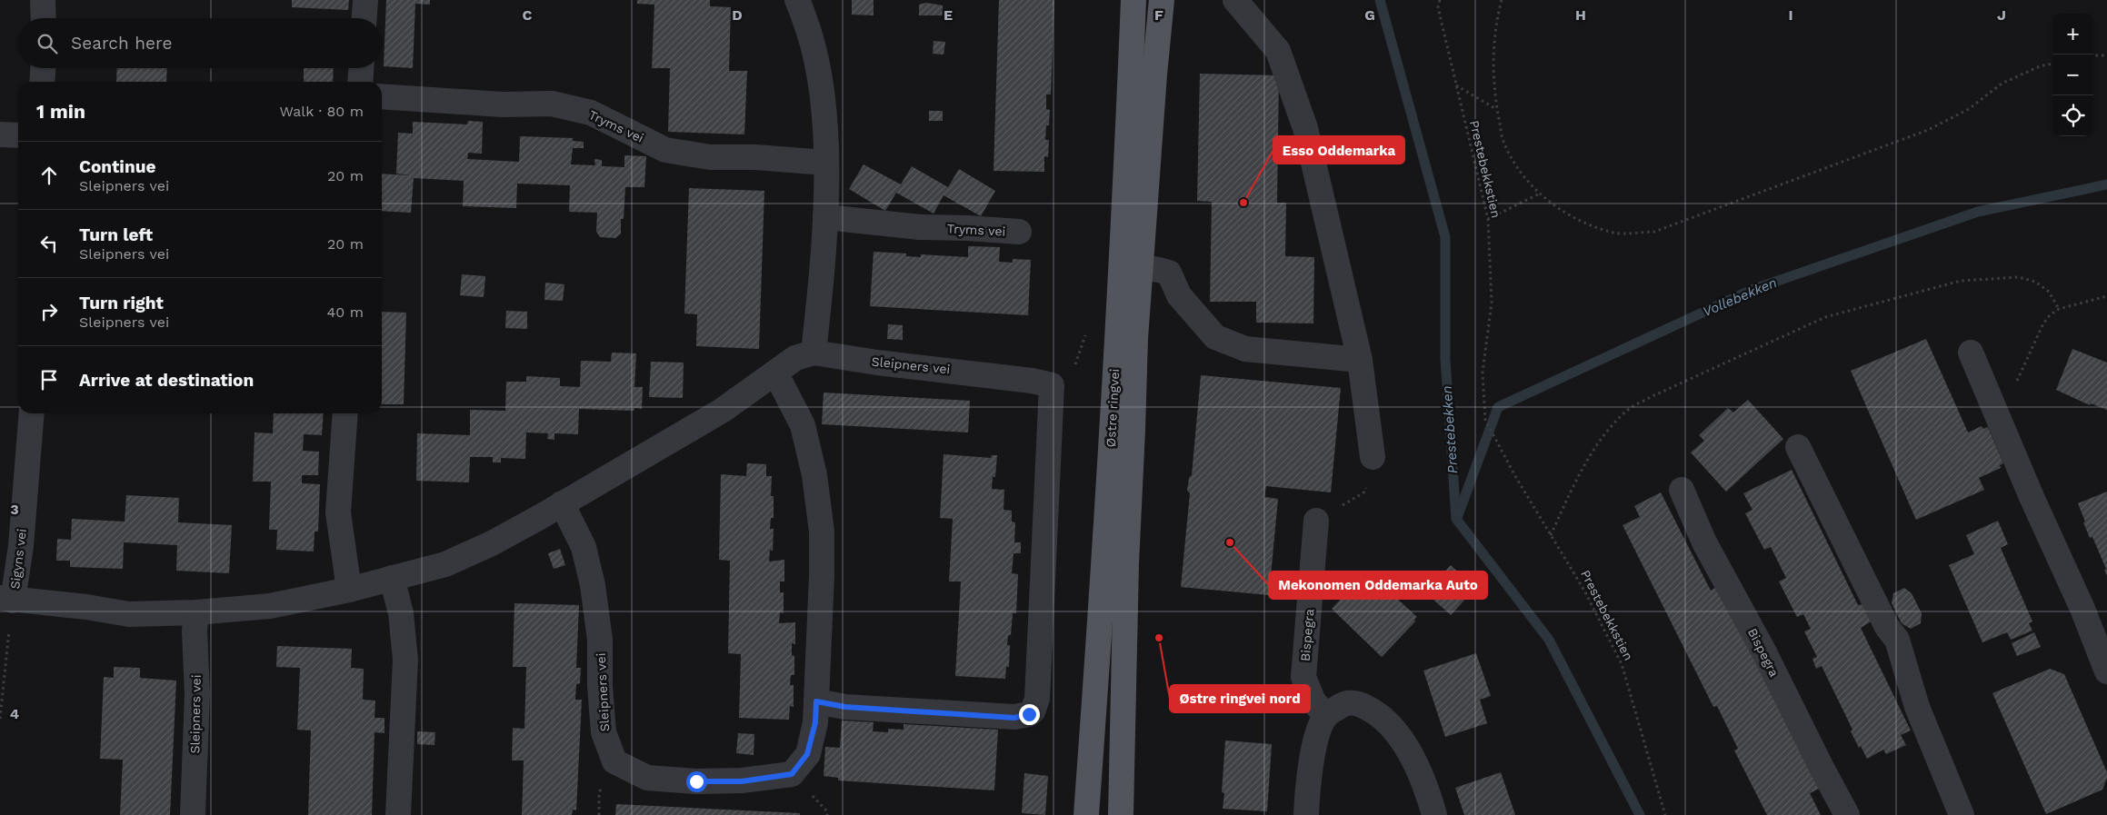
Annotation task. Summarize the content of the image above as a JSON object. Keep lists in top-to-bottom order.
{
  "streets": {
    "main road": ["Østre ringvei"],
    "street": [
      "Tryms vei",
      "Sleipners vei",
      "Sigyns vei",
      "Bispegra"
    ],
    "path": ["Prestebekkstien"]
  },
  "water": ["Vollebekken", "Prestebekken"],
  "places": ["Esso Oddemarka", "Mekonomen Oddemarka Auto", "Østre ringvei nord"],
  "page": {
    "map_buttons": ["+", "−"],
    "search": "Search here",
    "heading": ["1 min", "Walk · 80 m"],
    "list": [
      ["Continue", "Sleipners vei", "20 m"],
      ["Turn left", "Sleipners vei", "20 m"],
      ["Turn right", "Sleipners vei", "40 m"],
      "Arrive at destination"
    ]
  },
  "grid": {
    "columns": [
      "C",
      "D",
      "E",
      "F",
      "G",
      "H",
      "I",
      "J"
    ],
    "rows": ["3", "4"]
  }
}
